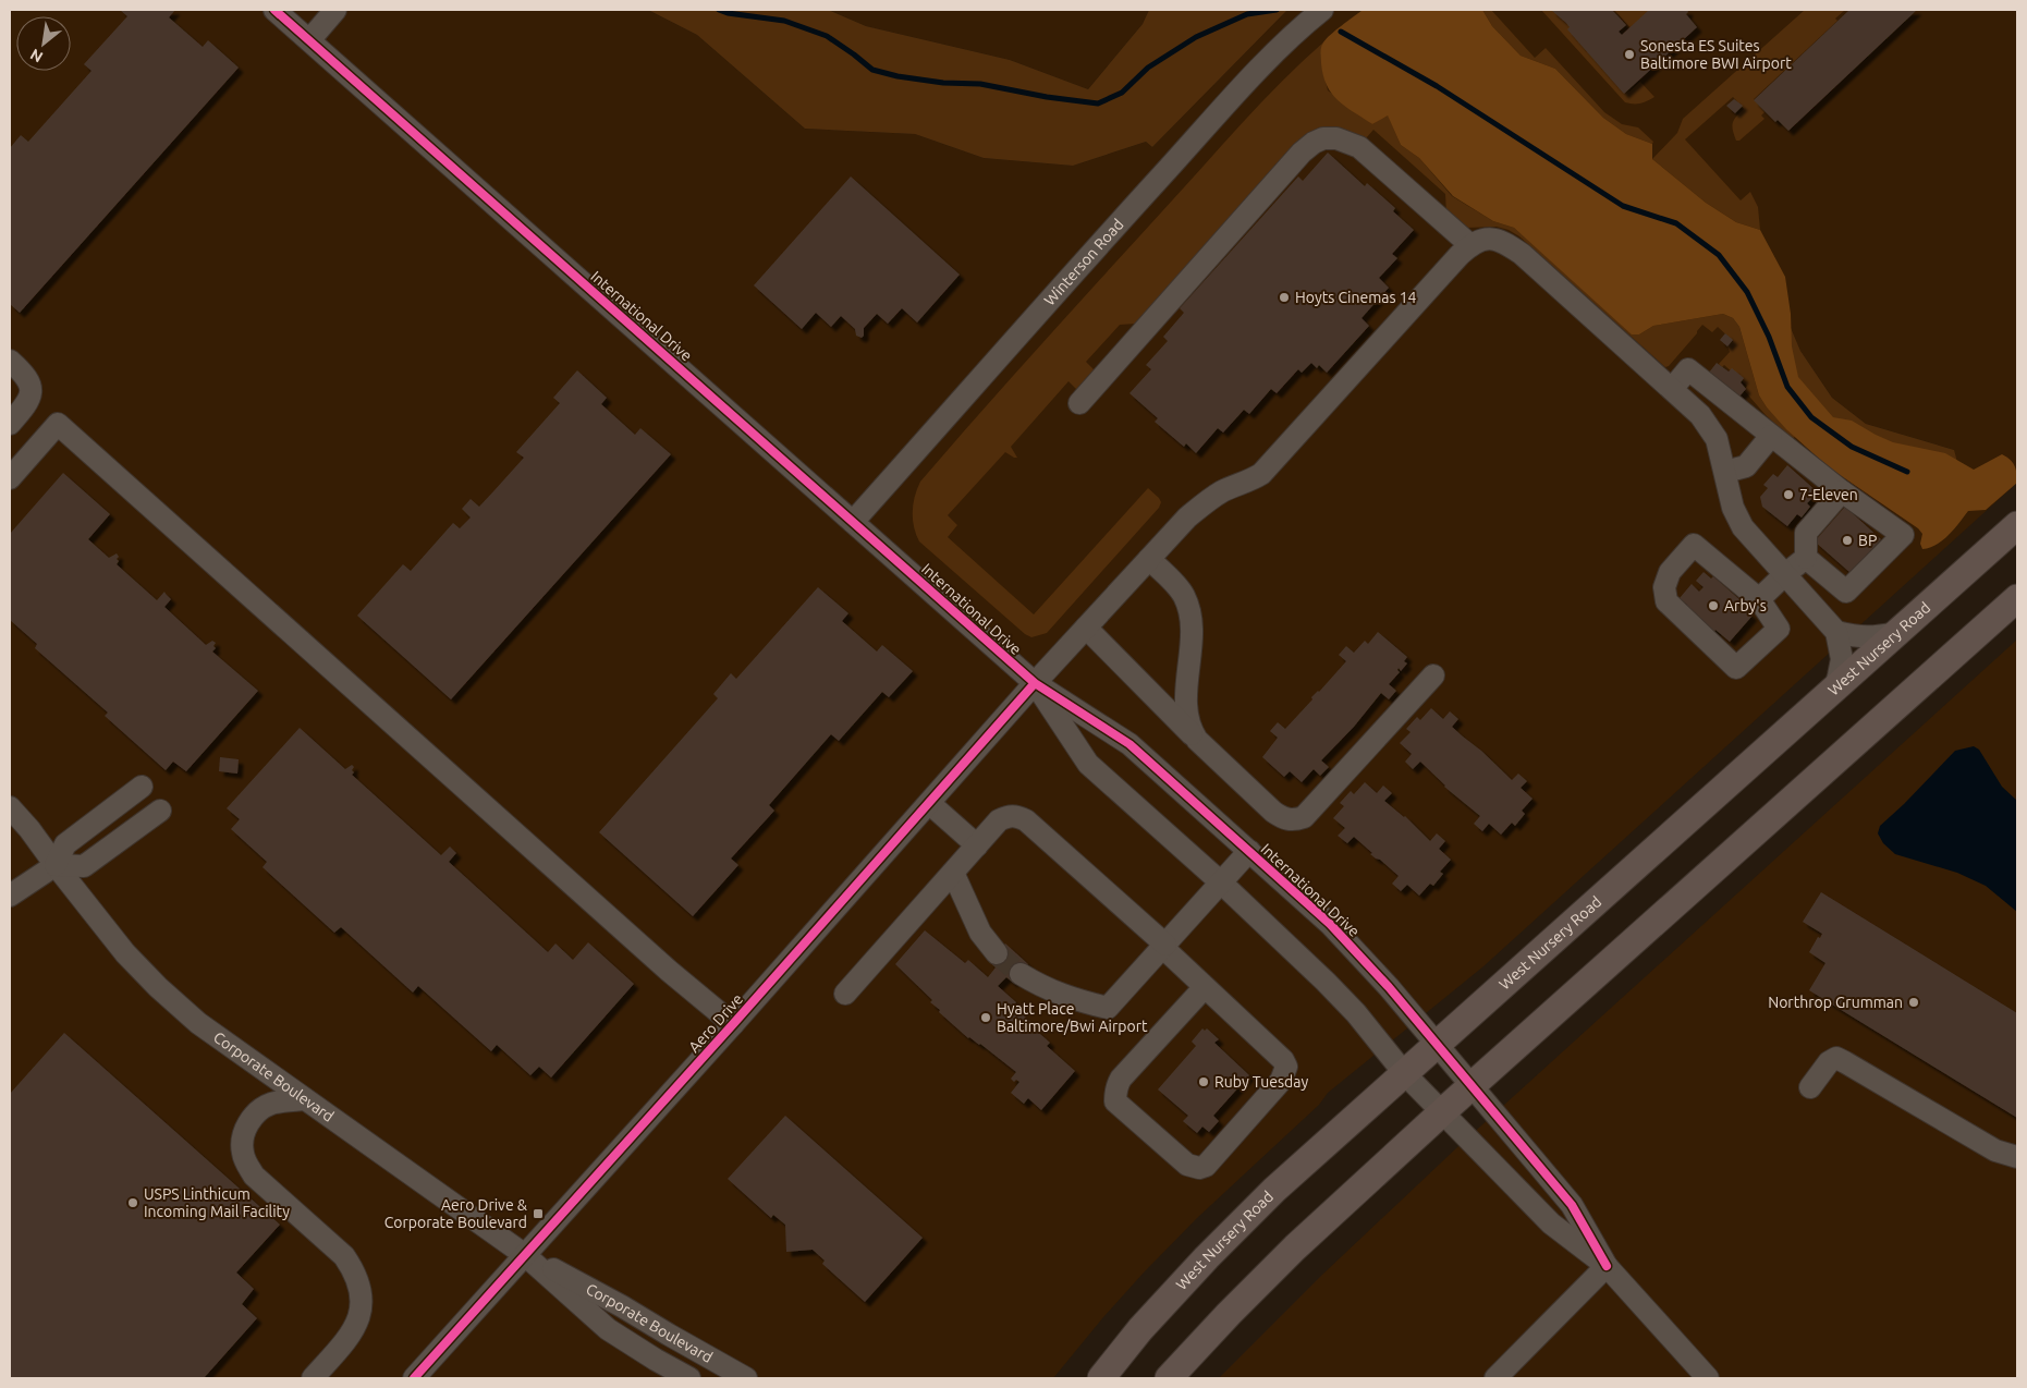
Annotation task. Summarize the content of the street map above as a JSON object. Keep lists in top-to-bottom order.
{
  "streets": {
    "main road": ["West Nursery Road"],
    "street": [
      "Winterson Road",
      "International Drive",
      "Aero Drive",
      "Corporate Boulevard"
    ]
  },
  "crossings": [
    ["Winterson Road", "International Drive"],
    ["International Drive", "West Nursery Road"],
    ["International Drive", "Aero Drive"],
    ["Aero Drive", "Corporate Boulevard"]
  ],
  "places": {
    "other": [
      "Sonesta ES Suites Baltimore BWI Airport",
      "Hoyts Cinemas 14",
      "7-Eleven",
      "BP",
      "Arby's",
      "Northrop Grumman",
      "Hyatt Place Baltimore/Bwi Airport",
      "Ruby Tuesday",
      "USPS Linthicum Incoming Mail Facility"
    ],
    "transit": ["Aero Drive & Corporate Boulevard"]
  },
  "north": "bottom left"
}
